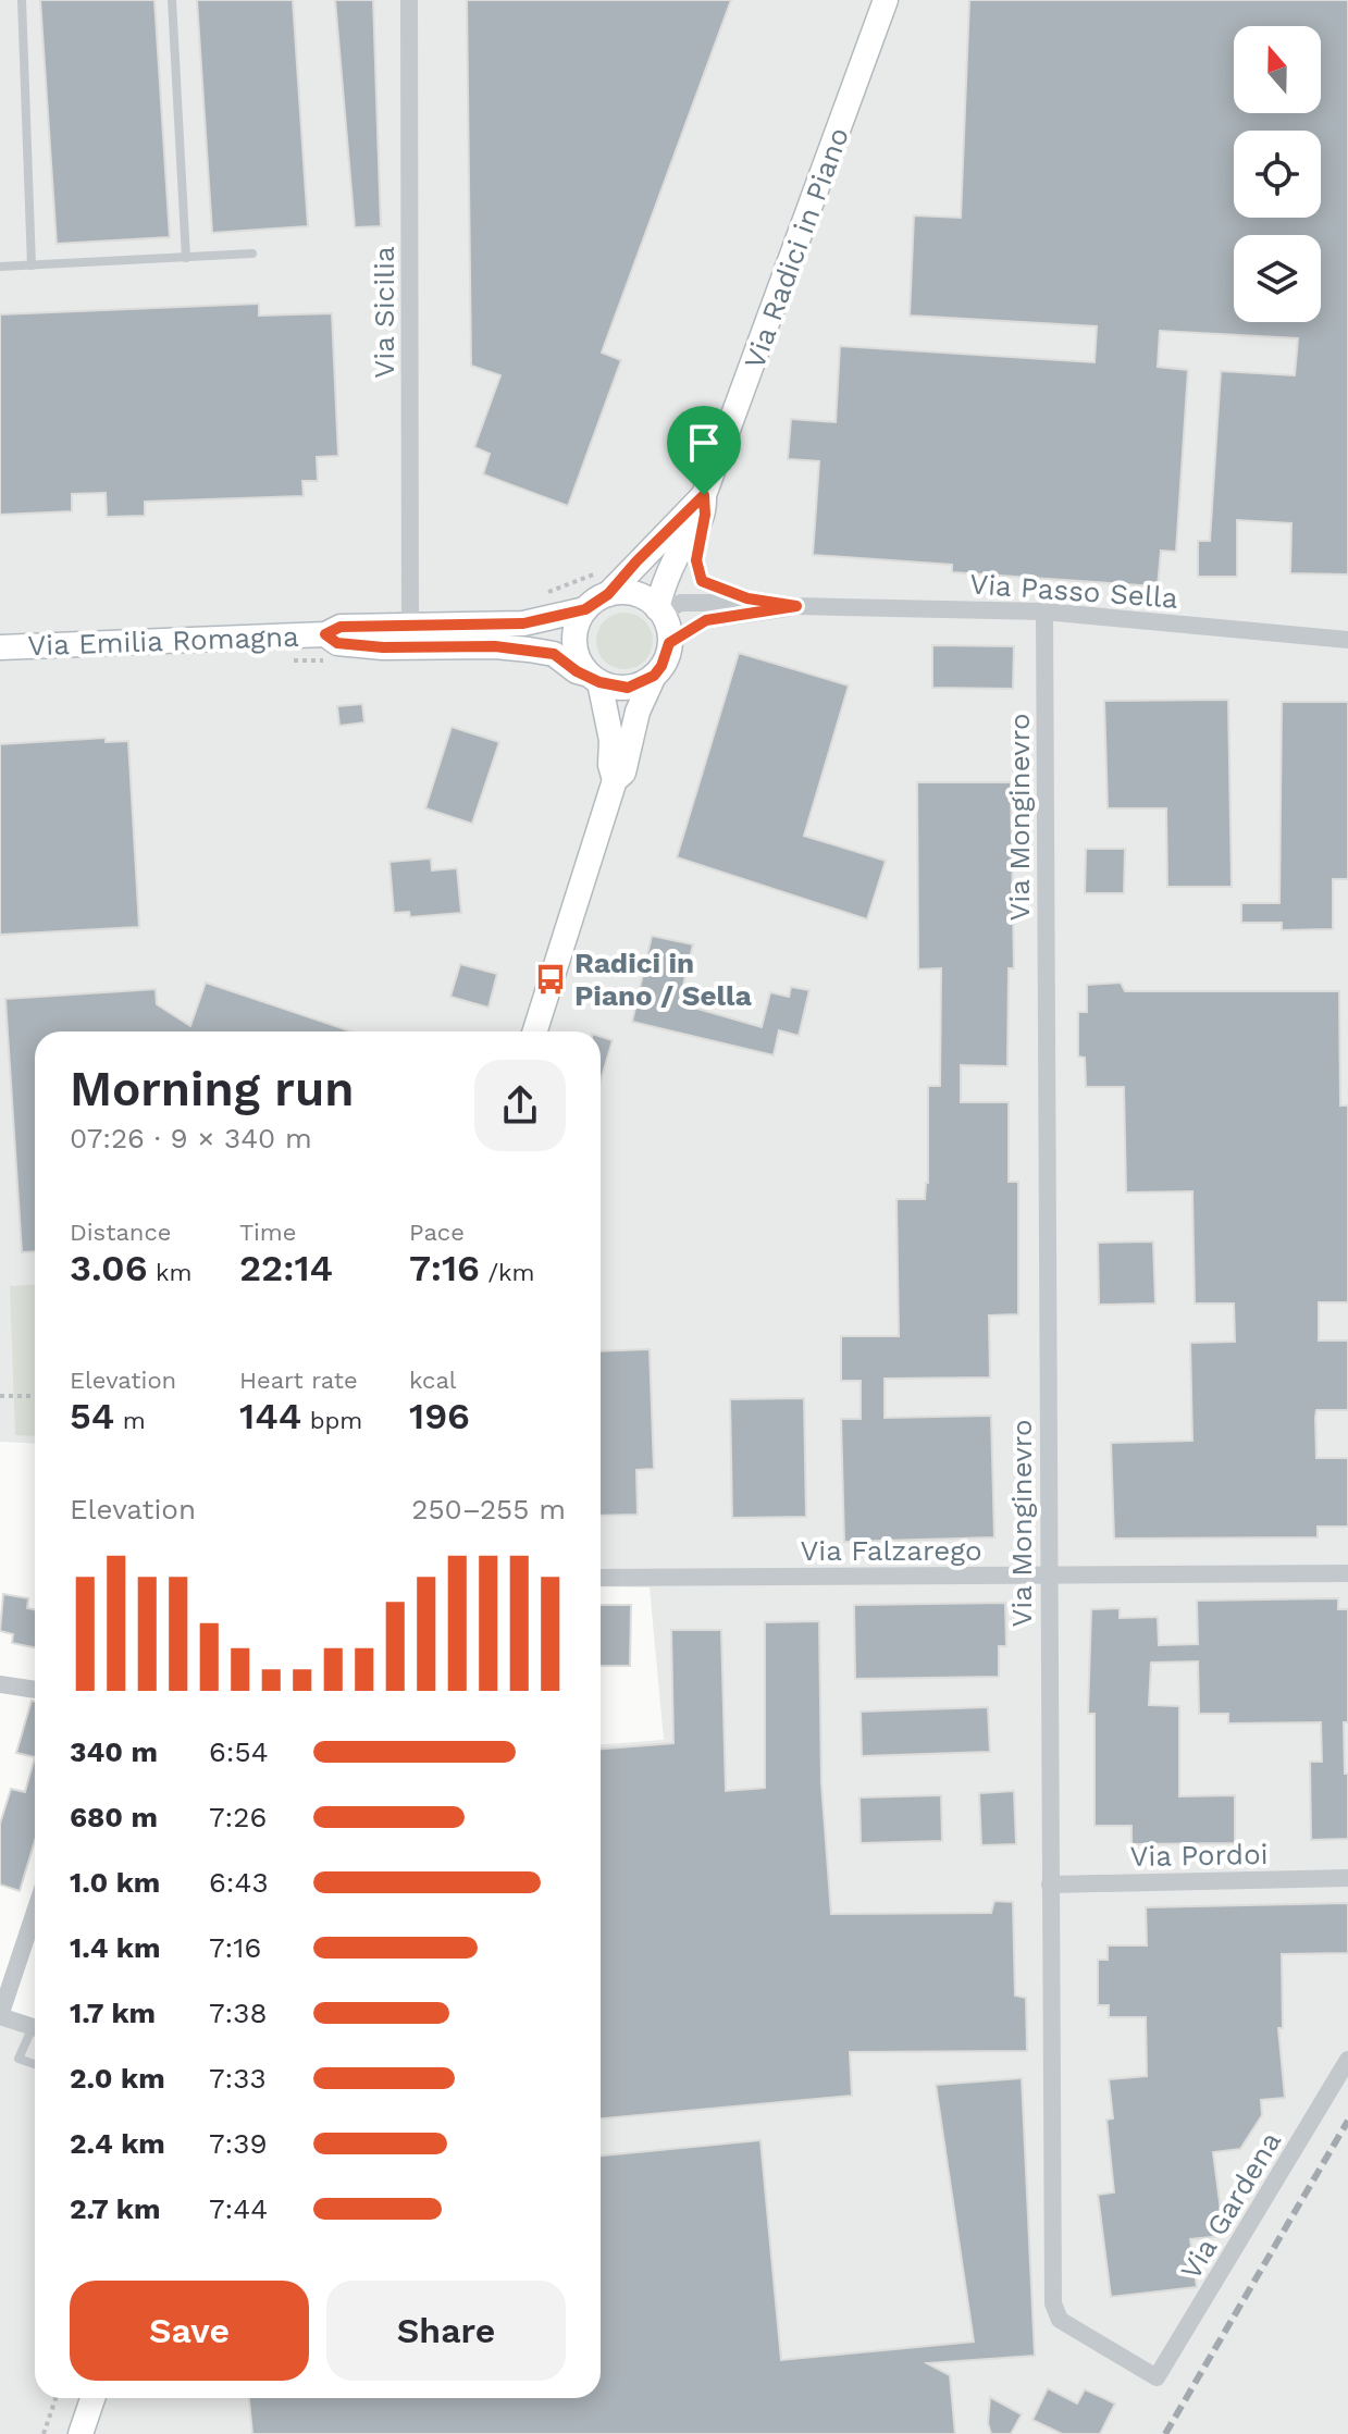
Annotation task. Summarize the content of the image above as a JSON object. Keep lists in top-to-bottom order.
{
  "streets": {
    "street": [
      "Via Radici in Piano",
      "Via Sicilia",
      "Via Passo Sella",
      "Via Emilia Romagna",
      "Via Monginevro",
      "Via Falzarego",
      "Via Pordoi",
      "Via Gardena"
    ]
  },
  "crossings": [
    ["Via Radici in Piano", "Via Passo Sella"],
    ["Via Sicilia", "Via Emilia Romagna"],
    ["Via Passo Sella", "Via Emilia Romagna"],
    ["Via Passo Sella", "Via Monginevro"],
    ["Via Monginevro", "Via Falzarego"],
    ["Via Monginevro", "Via Pordoi"],
    ["Via Monginevro", "Via Gardena"]
  ],
  "places": {
    "bus stop": ["Radici in Piano / Sella"]
  },
  "north": "top",
  "page": {
    "heading": ["Morning run", "07:26 · 9 × 340 m"],
    "stats": [
      ["Distance", "3.06 km"],
      ["Time", "22:14"],
      ["Pace", "7:16 /km"],
      ["Elevation", "54 m"],
      ["Heart rate", "144 bpm"],
      ["kcal", "196"]
    ],
    "chart": ["Elevation", "250–255 m"],
    "list": [
      {
        "name": "340 m",
        "note": "6:54"
      },
      {
        "name": "680 m",
        "note": "7:26"
      },
      {
        "name": "1.0 km",
        "note": "6:43"
      },
      {
        "name": "1.4 km",
        "note": "7:16"
      },
      {
        "name": "1.7 km",
        "note": "7:38"
      },
      {
        "name": "2.0 km",
        "note": "7:33"
      },
      {
        "name": "2.4 km",
        "note": "7:39"
      },
      {
        "name": "2.7 km",
        "note": "7:44"
      }
    ],
    "buttons": ["Save", "Share"]
  }
}
